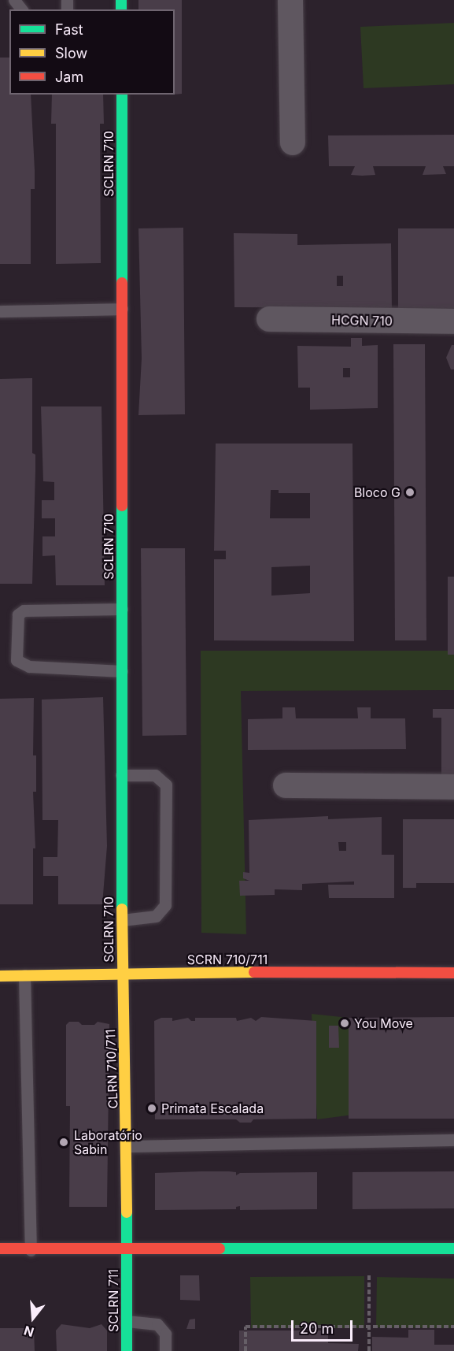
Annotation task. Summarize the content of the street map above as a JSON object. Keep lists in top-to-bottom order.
{
  "streets": {
    "street": [
      "SCLRN 710",
      "HCGN 710",
      "SCRN 710/711",
      "CLRN 710/711",
      "SCLRN 711"
    ]
  },
  "crossings": [
    ["SCLRN 710", "SCRN 710/711"],
    ["SCLRN 710", "CLRN 710/711"],
    ["SCRN 710/711", "CLRN 710/711"],
    ["CLRN 710/711", "SCLRN 711"]
  ],
  "places": [
    "Bloco G",
    "You Move",
    "Primata Escalada",
    "Laboratório Sabin"
  ],
  "legend": ["Fast", "Slow", "Jam"],
  "scale_bar": "20 m",
  "north": "bottom"
}
